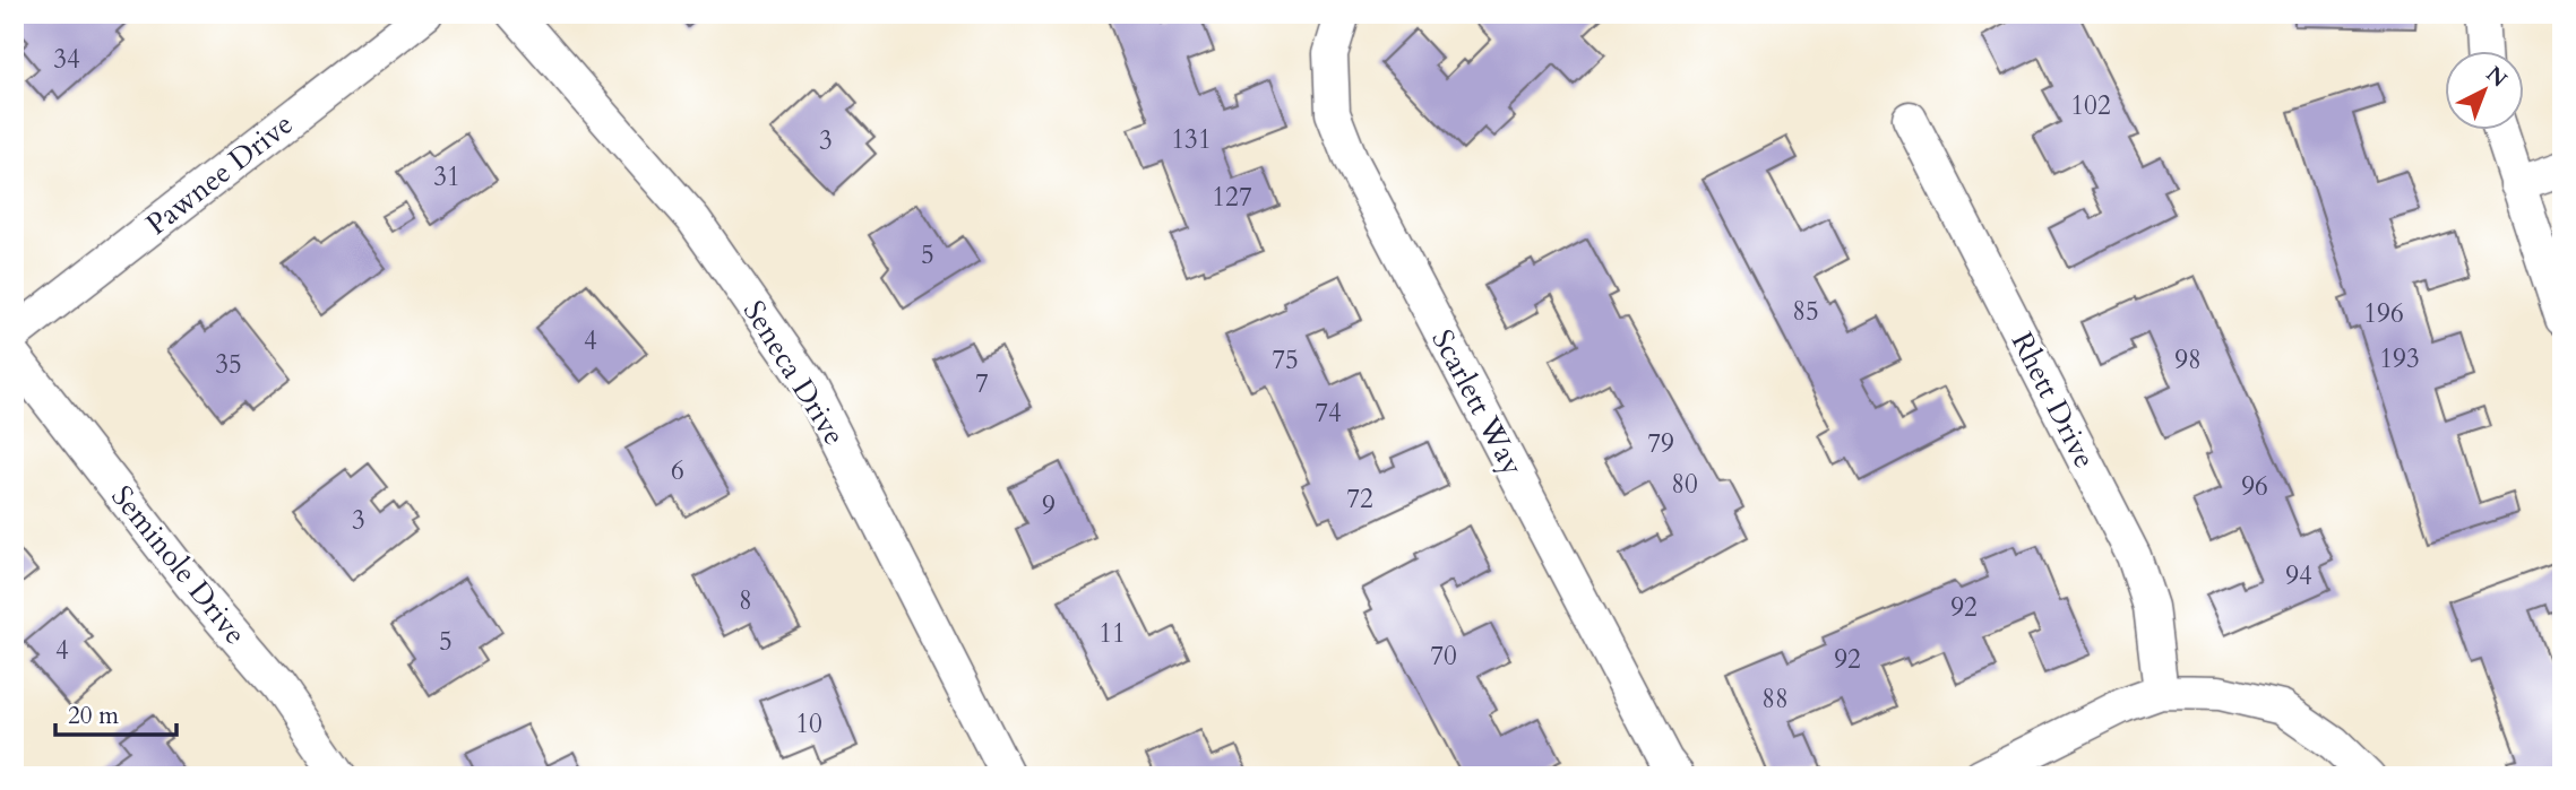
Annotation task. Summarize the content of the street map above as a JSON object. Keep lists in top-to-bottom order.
{
  "streets": {
    "street": [
      "Pawnee Drive",
      "Seneca Drive",
      "Rhett Drive",
      "Scarlett Way",
      "Seminole Drive"
    ]
  },
  "house_numbers": [
    "34",
    "102",
    "131",
    "3",
    "31",
    "127",
    "5",
    "85",
    "196",
    "4",
    "193",
    "75",
    "98",
    "35",
    "7",
    "74",
    "79",
    "6",
    "80",
    "96",
    "72",
    "9",
    "3",
    "94",
    "8",
    "92",
    "11",
    "5",
    "4",
    "70",
    "92",
    "88",
    "10"
  ],
  "scale_bar": "20 m",
  "north": "top right"
}
